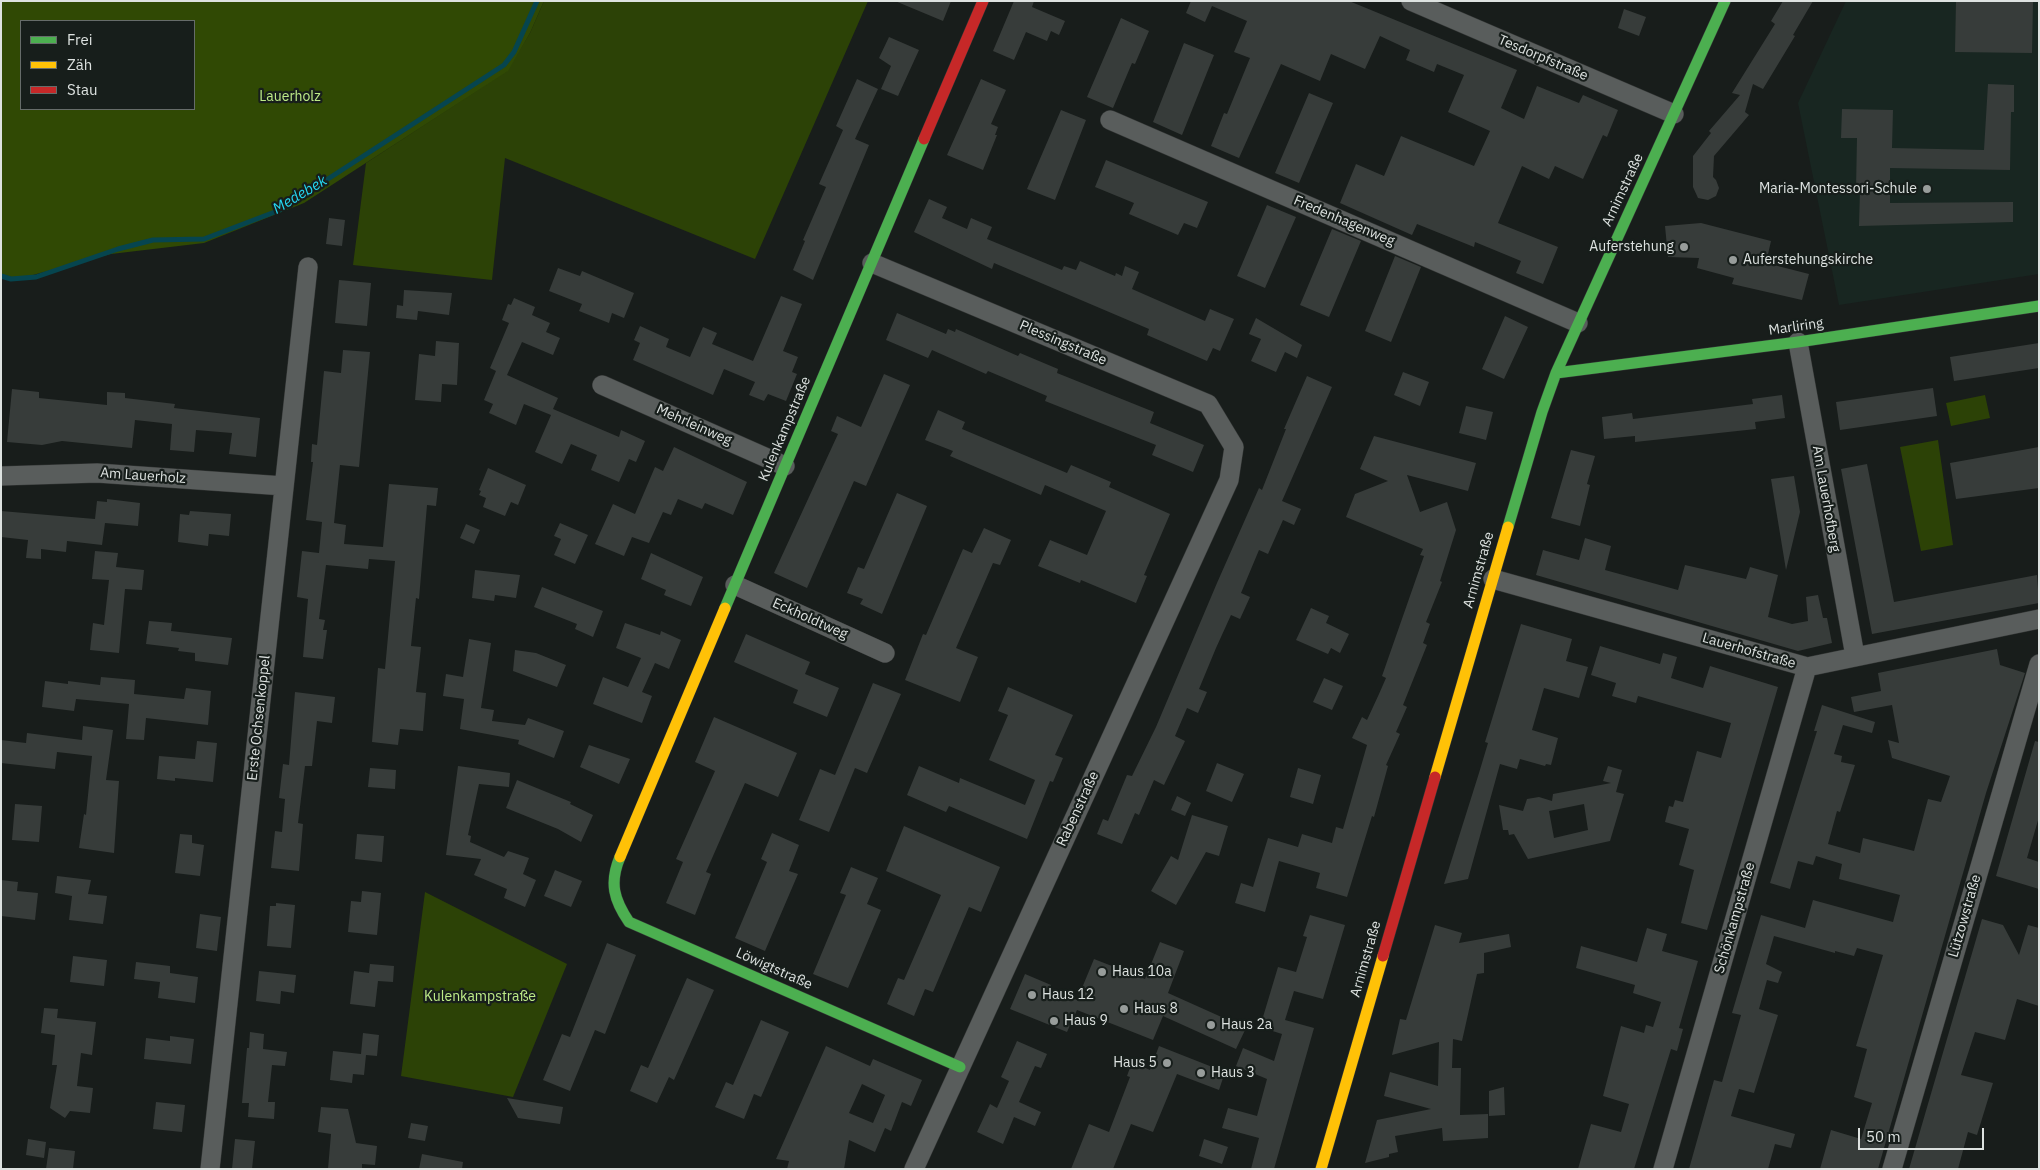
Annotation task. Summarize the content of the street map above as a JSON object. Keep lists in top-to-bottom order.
{
  "streets": {
    "street": [
      "Tesdorpfstraße",
      "Arnimstraße",
      "Fredenhagenweg",
      "Marliring",
      "Plessingstraße",
      "Mehrleinweg",
      "Kulenkampstraße",
      "Am Lauerholz",
      "Am Lauerhofberg",
      "Eckholdtweg",
      "Lauerhofstraße",
      "Erste Ochsenkoppel",
      "Rabenstraße",
      "Lützowstraße",
      "Schönkampstraße",
      "Löwigtstraße"
    ]
  },
  "crossings": [
    ["Tesdorpfstraße", "Arnimstraße"],
    ["Arnimstraße", "Fredenhagenweg"],
    ["Arnimstraße", "Marliring"],
    ["Arnimstraße", "Lauerhofstraße"],
    ["Marliring", "Am Lauerhofberg"],
    ["Plessingstraße", "Kulenkampstraße"],
    ["Plessingstraße", "Rabenstraße"],
    ["Mehrleinweg", "Kulenkampstraße"],
    ["Kulenkampstraße", "Eckholdtweg"],
    ["Kulenkampstraße", "Löwigtstraße"],
    ["Am Lauerholz", "Erste Ochsenkoppel"],
    ["Am Lauerhofberg", "Lauerhofstraße"],
    ["Lauerhofstraße", "Schönkampstraße"],
    ["Rabenstraße", "Löwigtstraße"]
  ],
  "water": ["Medebek"],
  "parks": ["Lauerholz", "Kulenkampstraße"],
  "places": [
    "Maria-Montessori-Schule",
    "Auferstehung",
    "Auferstehungskirche",
    "Haus 10a",
    "Haus 12",
    "Haus 8",
    "Haus 9",
    "Haus 2a",
    "Haus 5",
    "Haus 3"
  ],
  "legend": ["Frei", "Zäh", "Stau"],
  "scale_bar": "50 m"
}
